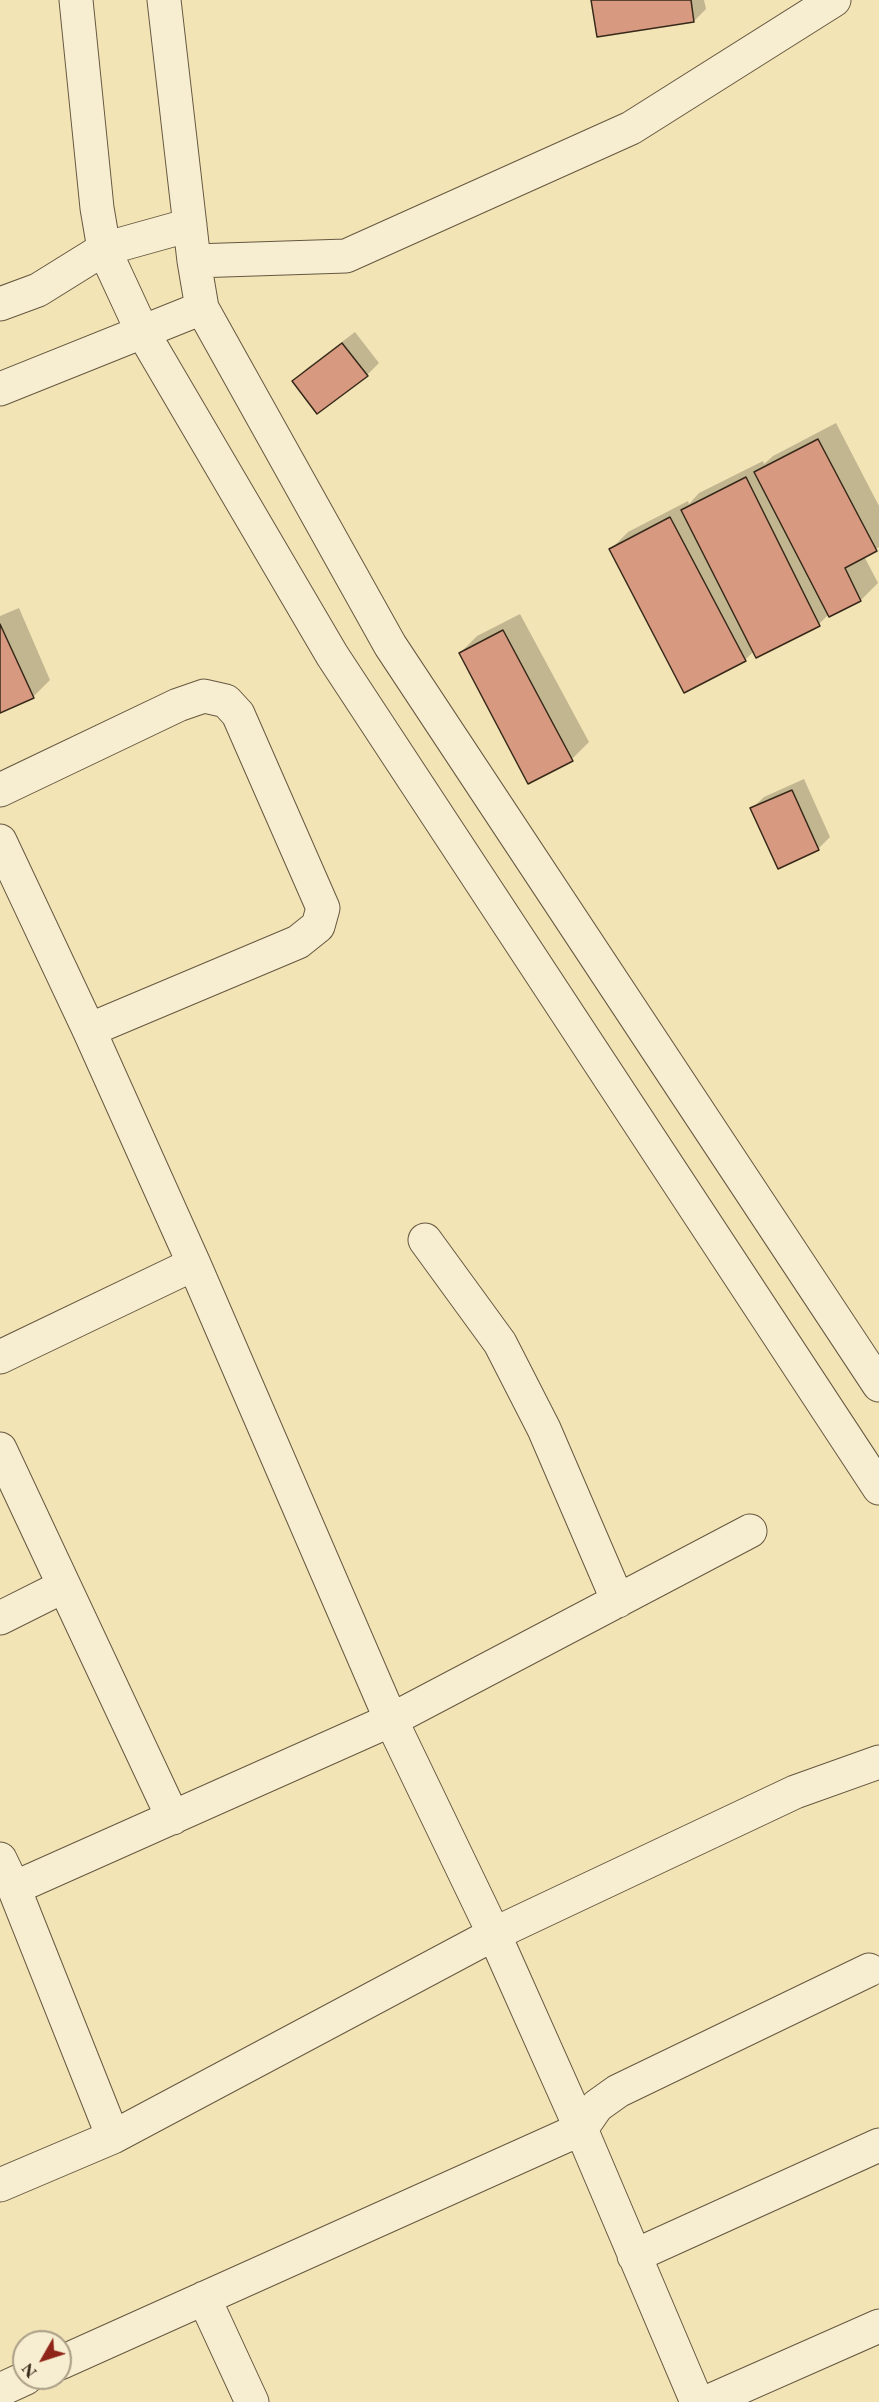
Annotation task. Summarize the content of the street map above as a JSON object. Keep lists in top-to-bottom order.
{
  "north": "bottom left"
}
